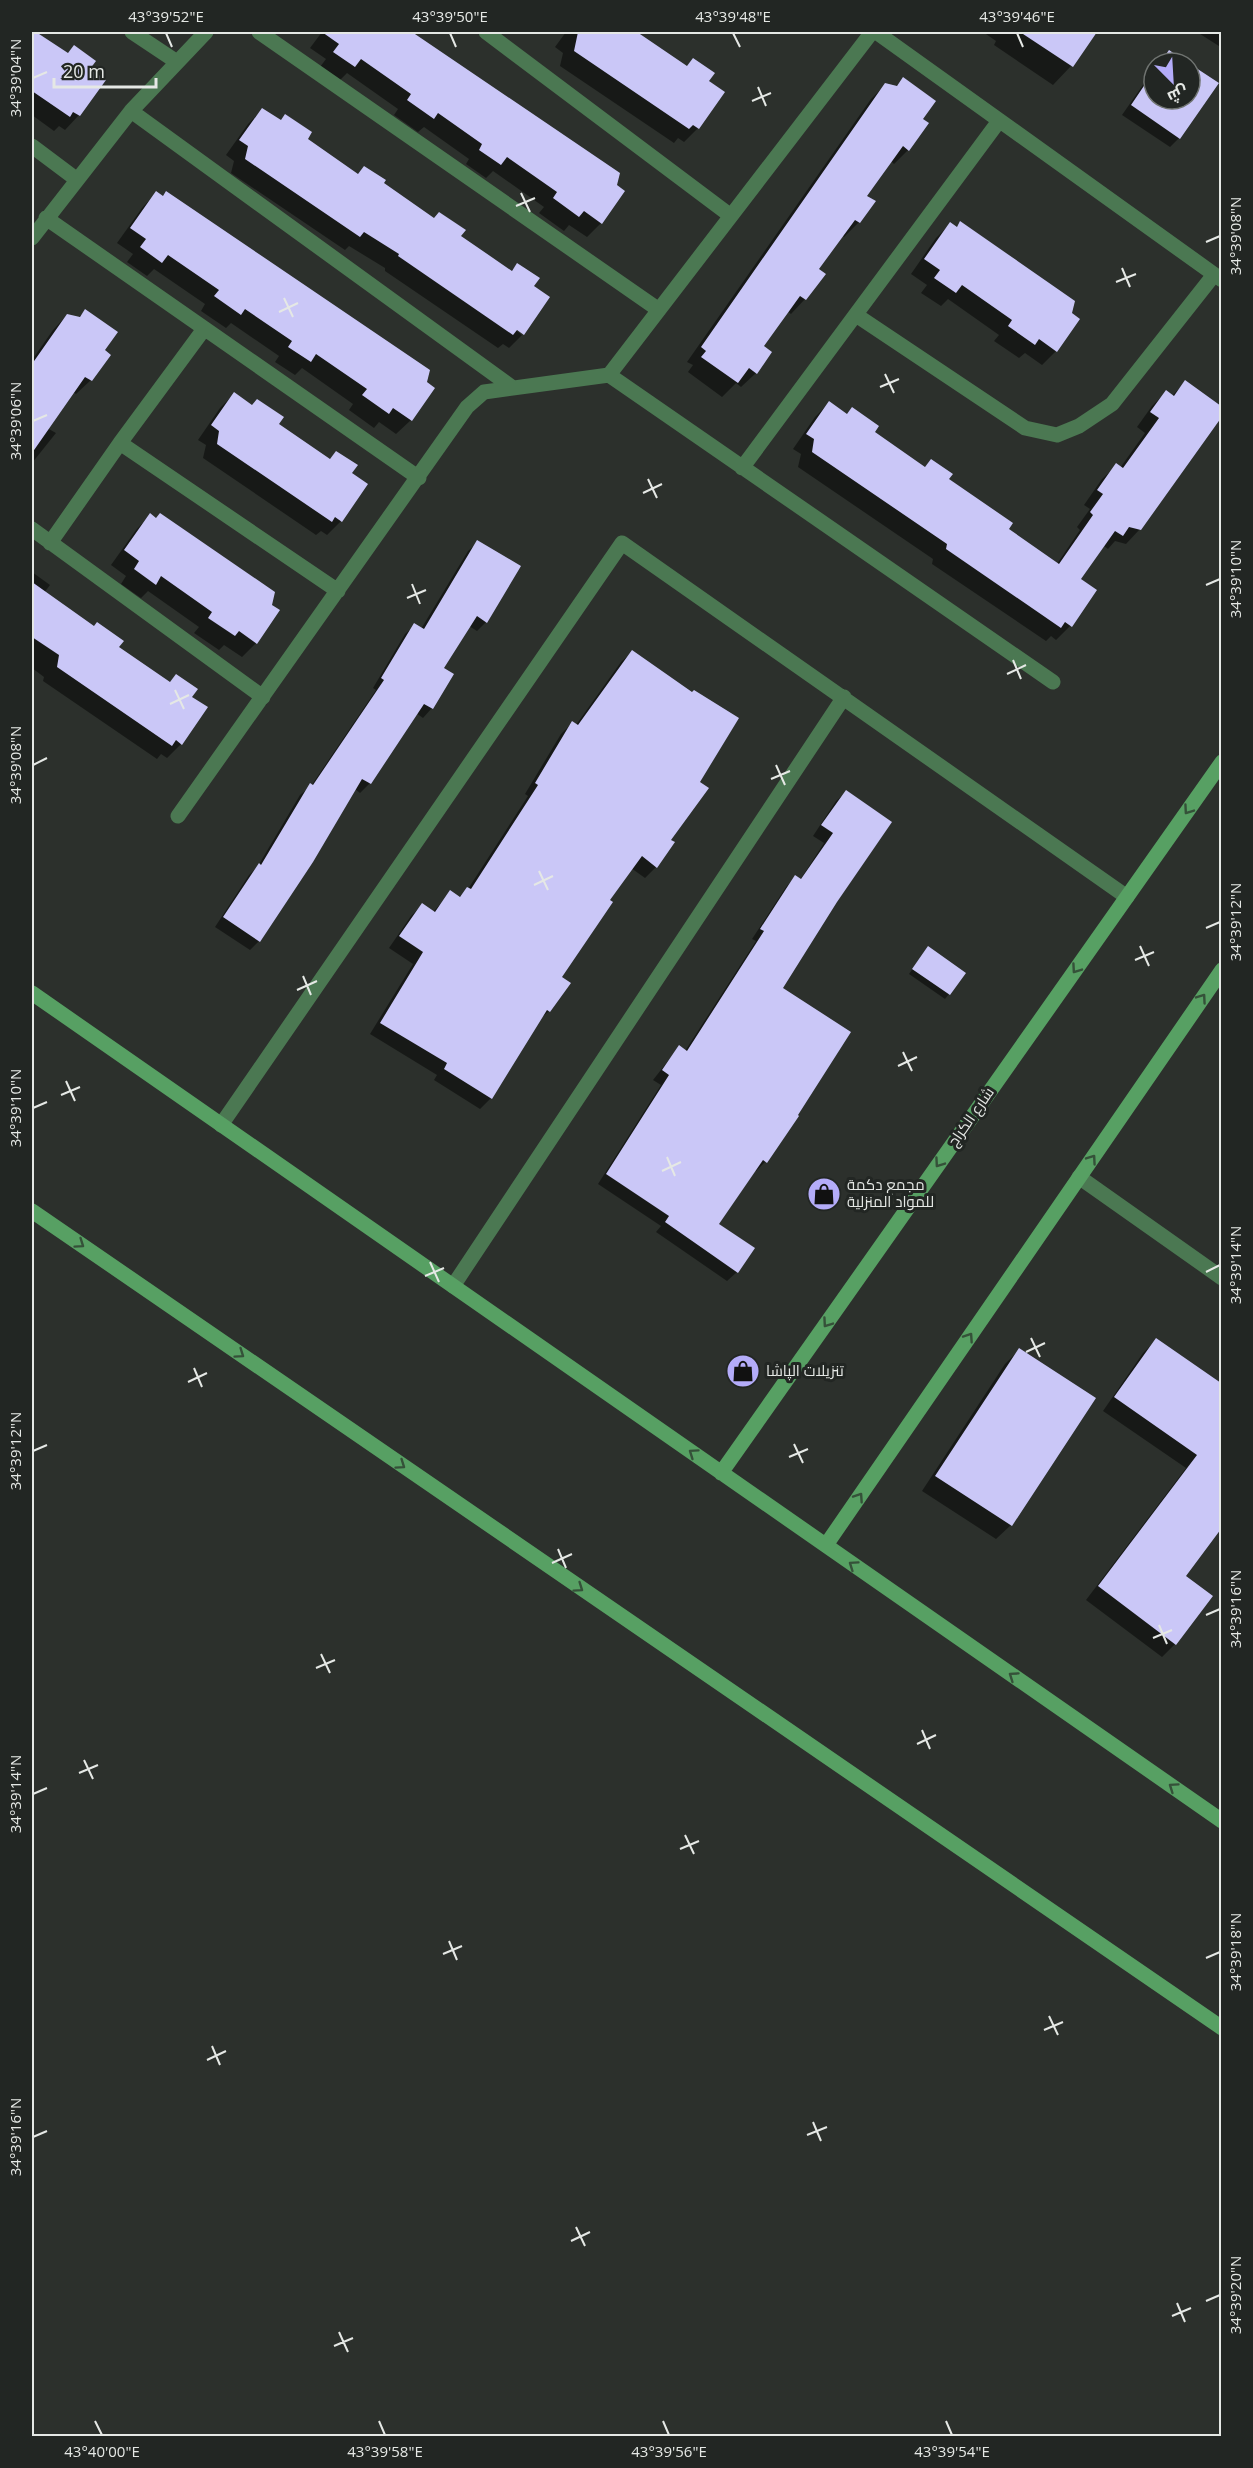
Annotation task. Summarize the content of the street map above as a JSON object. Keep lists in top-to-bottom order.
{
  "streets": {
    "street": ["شارع الكراج"]
  },
  "places": {
    "shop": ["مجمع دكمة للمواد المنزلية", "تنزيلات الپاشا"]
  },
  "scale_bar": "20 m",
  "north": "bottom right",
  "coordinates": [
    "43°39'52\"E",
    "43°39'50\"E",
    "43°39'48\"E",
    "43°39'46\"E",
    "34°39'04\"N",
    "34°39'08\"N",
    "34°39'06\"N",
    "34°39'10\"N",
    "34°39'12\"N",
    "34°39'14\"N",
    "34°39'16\"N",
    "34°39'18\"N",
    "34°39'20\"N",
    "43°40'00\"E",
    "43°39'58\"E",
    "43°39'56\"E",
    "43°39'54\"E"
  ]
}
